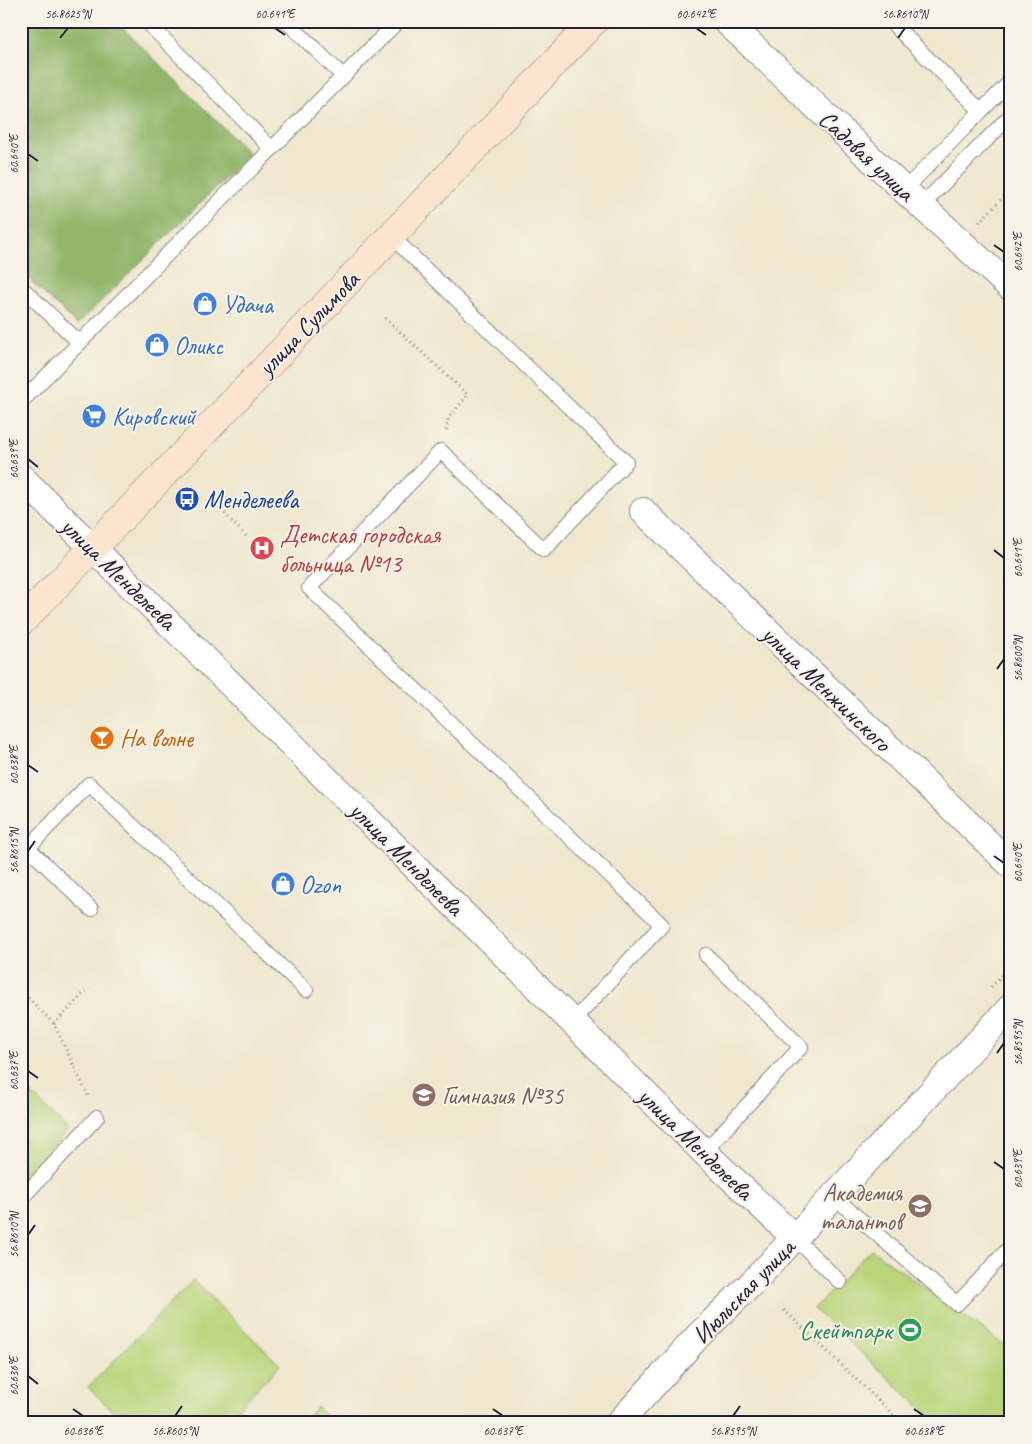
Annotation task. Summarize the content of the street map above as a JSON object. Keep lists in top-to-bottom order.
{
  "streets": {
    "main road": ["улица Сулимова"],
    "street": [
      "Садовая улица",
      "улица Менделеева",
      "улица Менжинского",
      "Июльская улица"
    ]
  },
  "crossings": [
    ["улица Сулимова", "улица Менделеева"],
    ["улица Менделеева", "Июльская улица"]
  ],
  "places": {
    "shop": ["Удача", "Оликс", "Ozon"],
    "supermarket": ["Кировский"],
    "bus stop": ["Менделеева"],
    "hospital": ["Детская городская больница №13"],
    "bar": ["На волне"],
    "school or university": ["Гимназия №35", "Академия талантов"],
    "sports": ["Скейтпарк"]
  },
  "coordinates": [
    "56.8625°N",
    "60.641°E",
    "60.642°E",
    "56.8610°N",
    "60.640°E",
    "60.639°E",
    "56.8600°N",
    "60.638°E",
    "56.8615°N",
    "56.8595°N",
    "60.637°E",
    "60.636°E",
    "56.8605°N"
  ]
}
